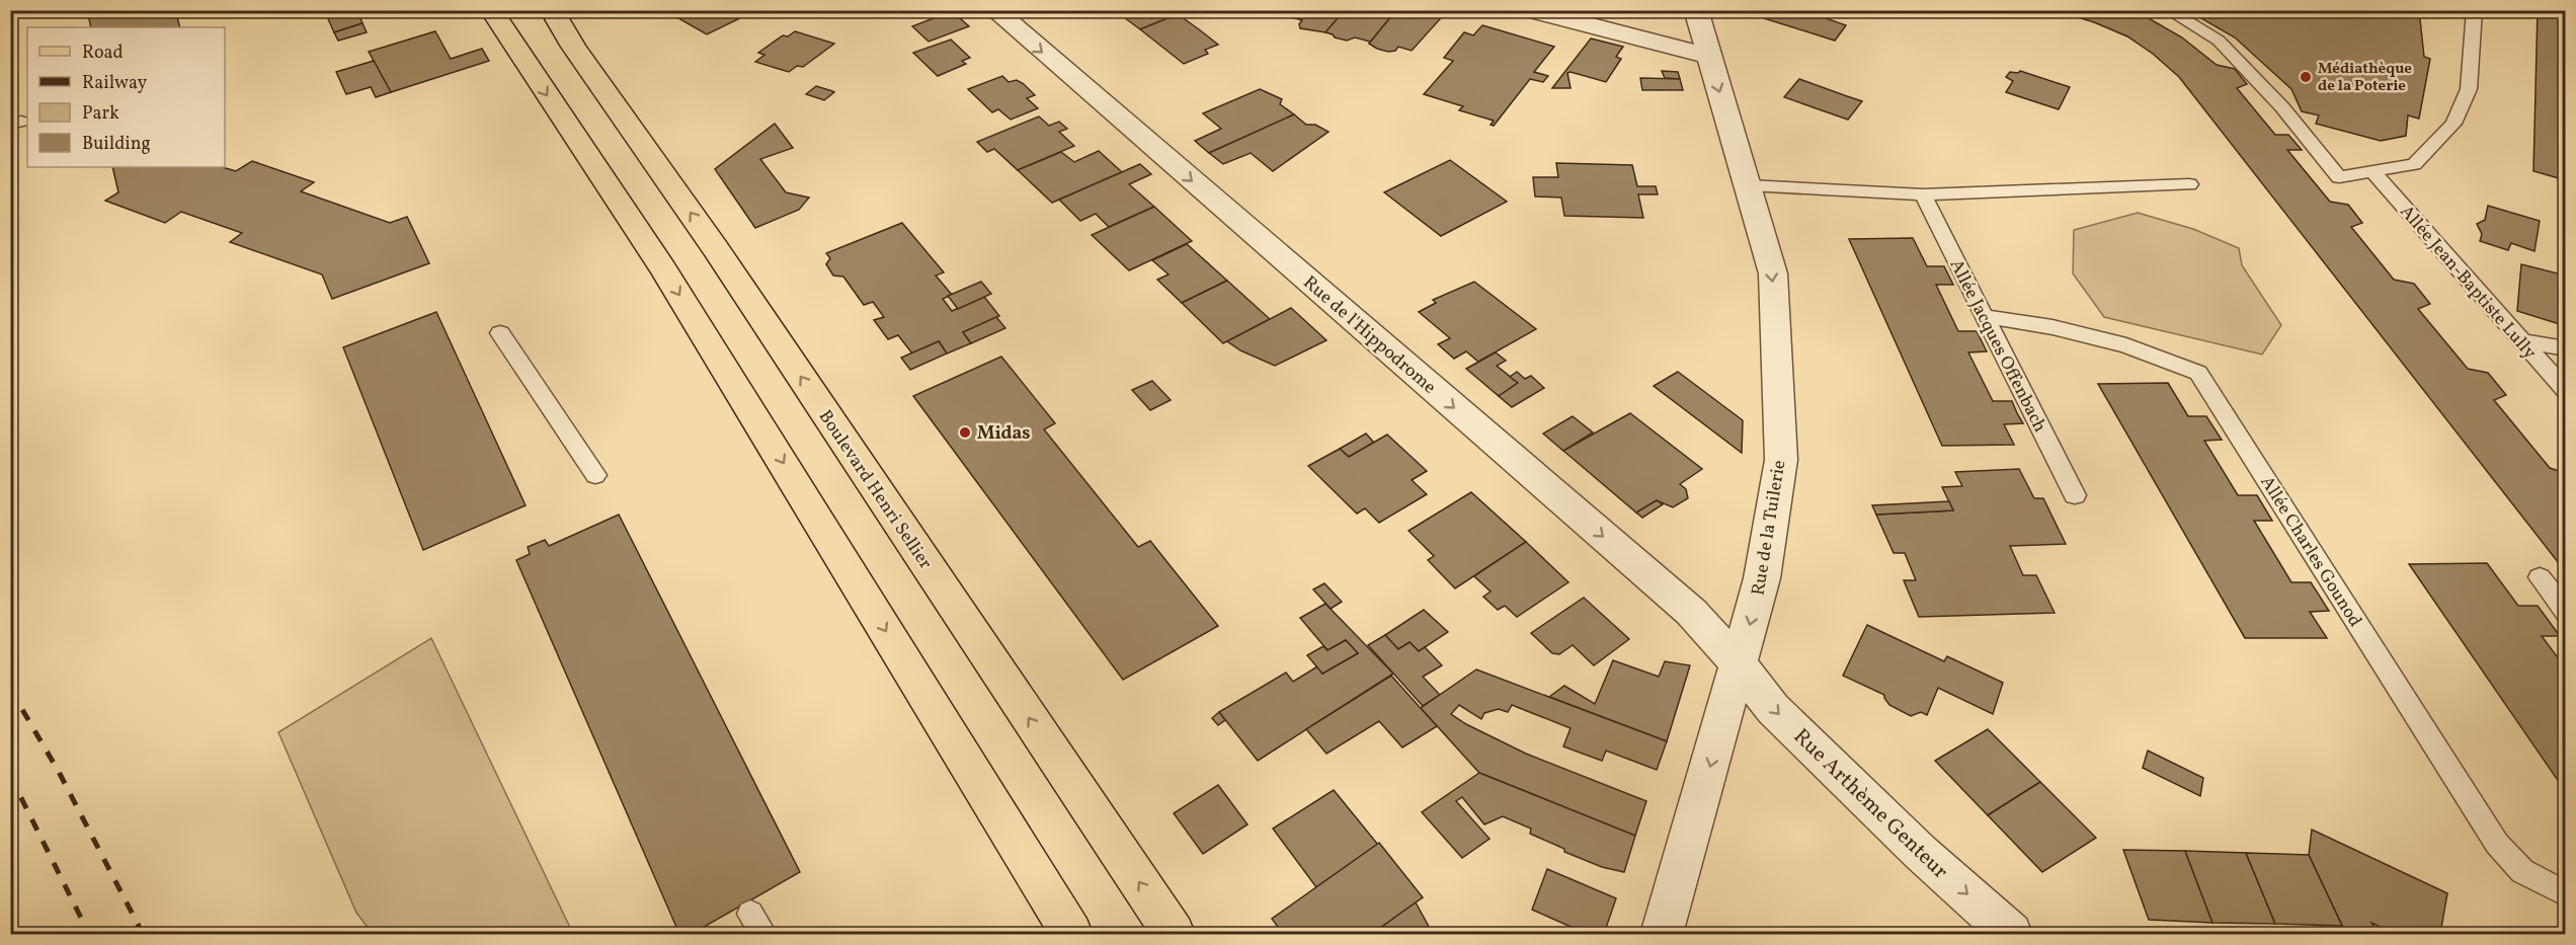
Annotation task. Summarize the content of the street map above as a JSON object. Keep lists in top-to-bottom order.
{
  "streets": {
    "main road": ["Boulevard Henri Sellier"],
    "street": ["Rue de l'Hippodrome", "Rue de la Tuilerie", "Rue Arthème Genteur"],
    "lane": ["Allée Jean-Baptiste Lully", "Allée Jacques Offenbach", "Allée Charles Gounod"]
  },
  "crossings": [
    ["Rue de l'Hippodrome", "Rue de la Tuilerie"],
    ["Rue de l'Hippodrome", "Rue Arthème Genteur"],
    ["Allée Jacques Offenbach", "Allée Charles Gounod"],
    ["Rue de la Tuilerie", "Rue Arthème Genteur"]
  ],
  "one_way": ["Rue de l'Hippodrome", "Rue de la Tuilerie", "Rue Arthème Genteur"],
  "places": ["Médiathèque de la Poterie", "Midas"],
  "legend": [
    "Road",
    "Railway",
    "Park",
    "Building"
  ]
}
